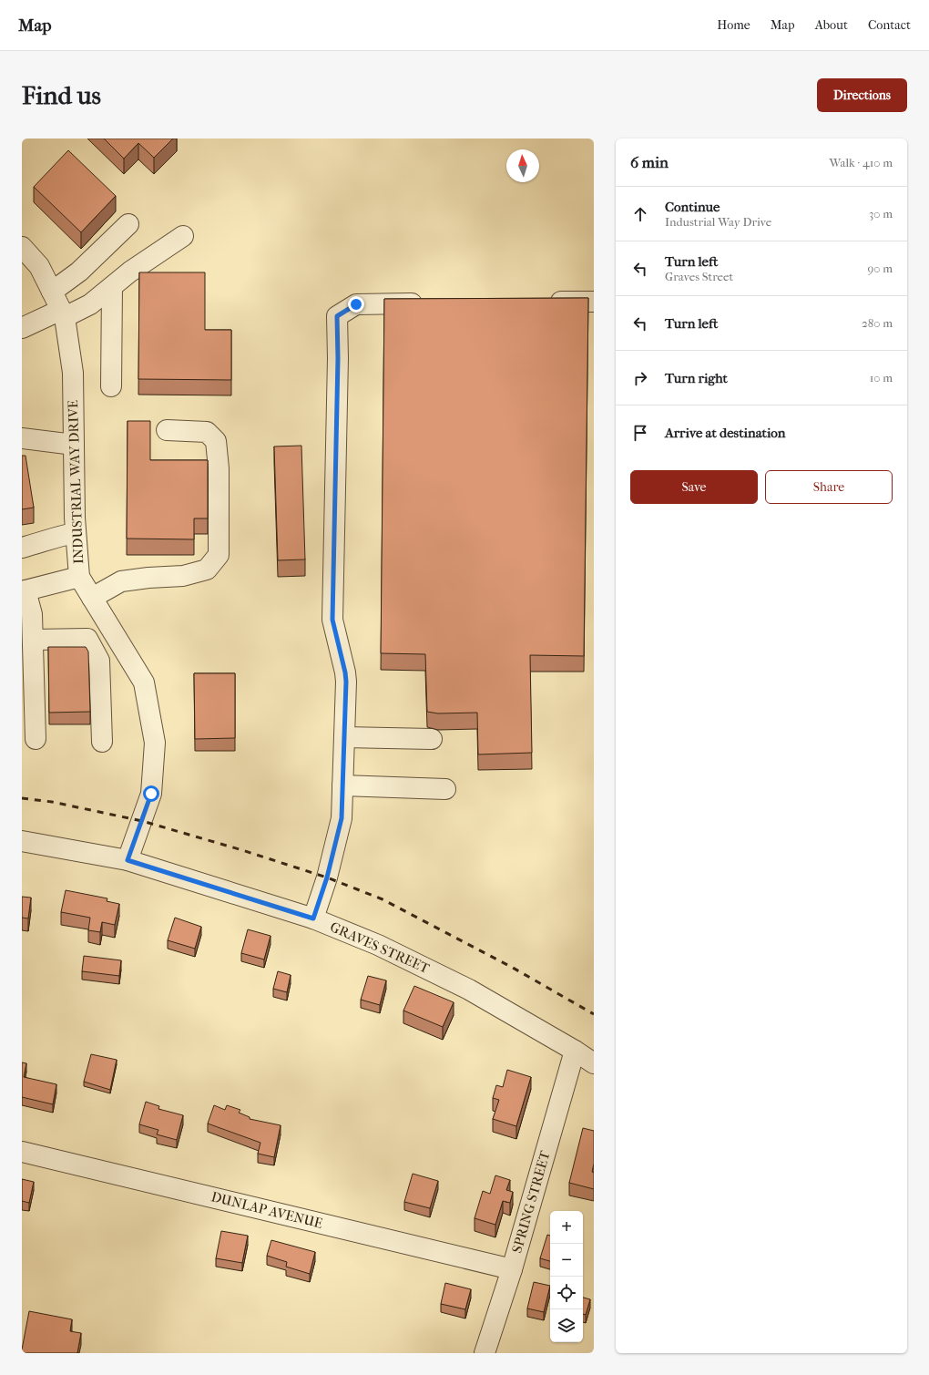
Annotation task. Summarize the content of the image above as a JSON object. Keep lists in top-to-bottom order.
{
  "streets": {
    "street": [
      "INDUSTRIAL WAY DRIVE",
      "GRAVES STREET",
      "SPRING STREET",
      "DUNLAP AVENUE"
    ]
  },
  "crossings": [
    ["INDUSTRIAL WAY DRIVE", "GRAVES STREET"],
    ["GRAVES STREET", "SPRING STREET"],
    ["SPRING STREET", "DUNLAP AVENUE"]
  ],
  "north": "top",
  "page": {
    "header": "Map",
    "nav": [
      "Home",
      "Map",
      "About",
      "Contact"
    ],
    "buttons": [
      "Directions",
      ["Save", "Share"]
    ],
    "title": "Find us",
    "heading": ["6 min", "Walk · 410 m"],
    "list": [
      ["Continue", "Industrial Way Drive", "30 m"],
      ["Turn left", "Graves Street", "90 m"],
      ["Turn left", "280 m"],
      ["Turn right", "10 m"],
      "Arrive at destination"
    ],
    "map_buttons": ["+", "−"]
  }
}
